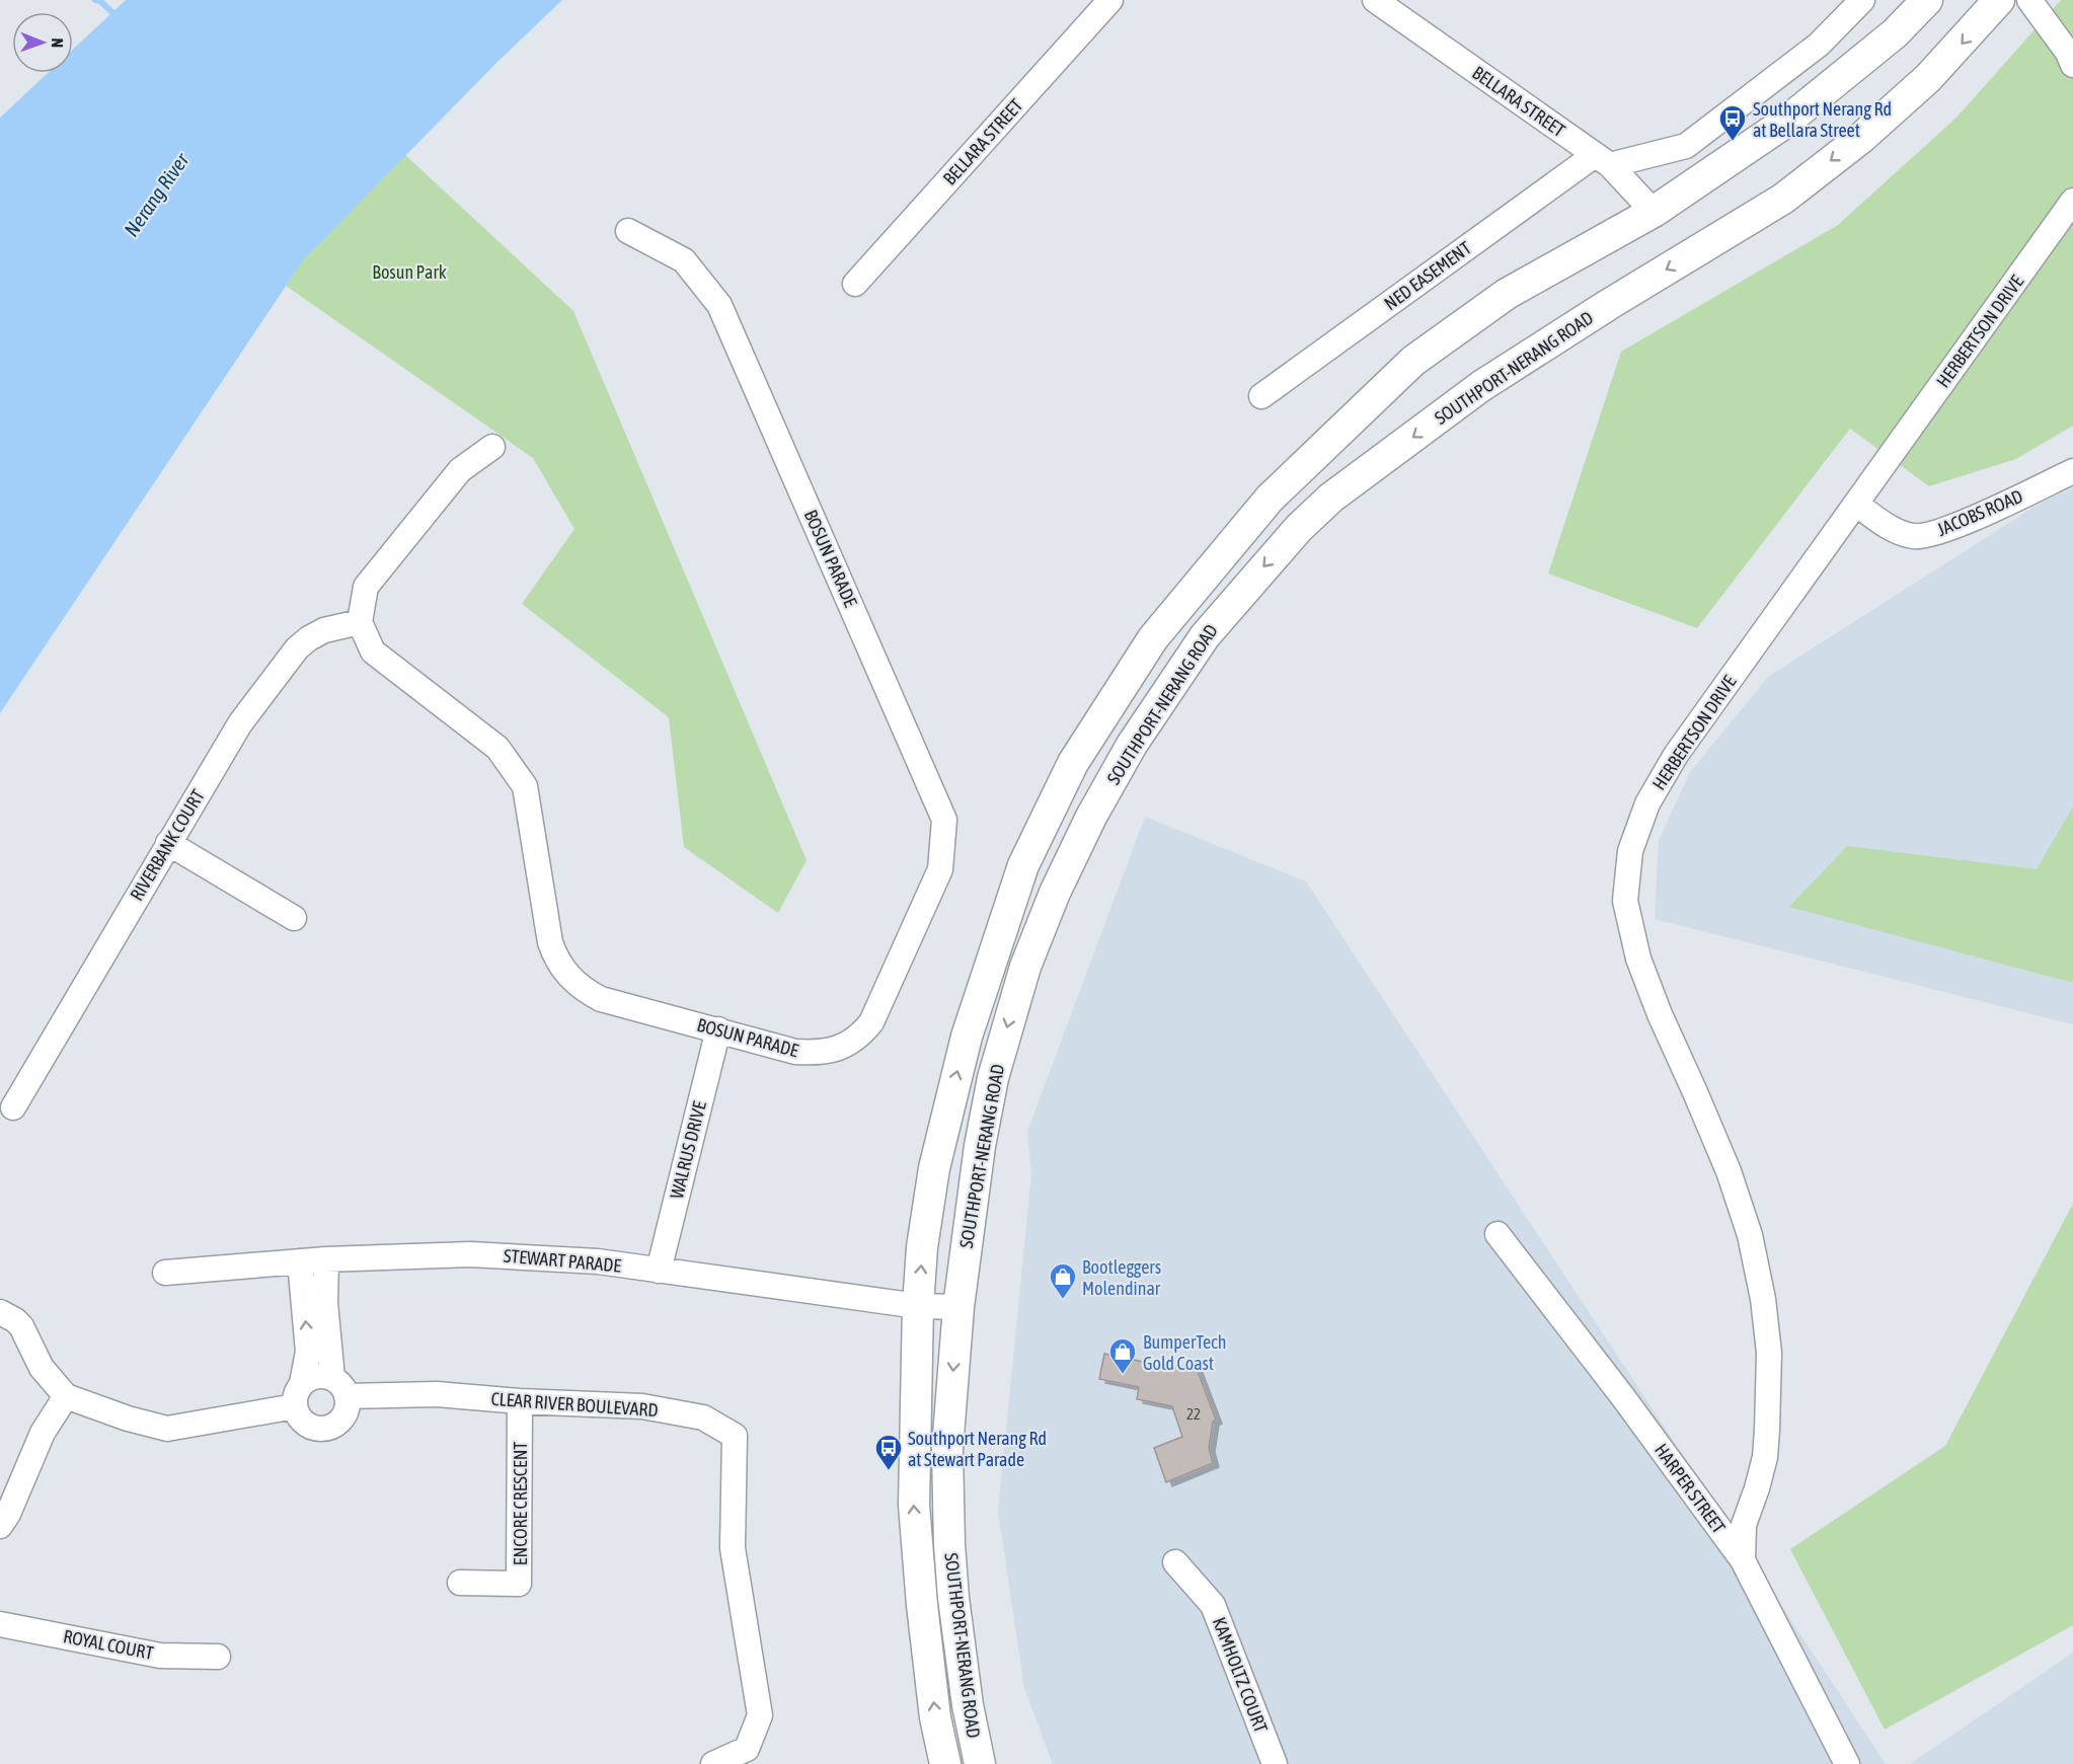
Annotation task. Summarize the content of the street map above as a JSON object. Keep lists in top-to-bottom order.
{
  "streets": {
    "main road": ["SOUTHPORT-NERANG ROAD"],
    "street": [
      "BELLARA STREET",
      "NED EASEMENT",
      "HERBERTSON DRIVE",
      "JACOBS ROAD",
      "BOSUN PARADE",
      "RIVERBANK COURT",
      "WALRUS DRIVE",
      "STEWART PARADE",
      "CLEAR RIVER BOULEVARD",
      "HARPER STREET",
      "ENCORE CRESCENT",
      "ROYAL COURT",
      "KAMHOLTZ COURT"
    ]
  },
  "crossings": [
    ["BELLARA STREET", "NED EASEMENT"],
    ["BELLARA STREET", "SOUTHPORT-NERANG ROAD"],
    ["HERBERTSON DRIVE", "JACOBS ROAD"],
    ["HERBERTSON DRIVE", "HARPER STREET"],
    ["SOUTHPORT-NERANG ROAD", "STEWART PARADE"],
    ["BOSUN PARADE", "RIVERBANK COURT"],
    ["BOSUN PARADE", "WALRUS DRIVE"],
    ["WALRUS DRIVE", "STEWART PARADE"],
    ["CLEAR RIVER BOULEVARD", "ENCORE CRESCENT"]
  ],
  "water": ["Nerang River"],
  "parks": ["Bosun Park"],
  "places": {
    "bus stop": ["Southport Nerang Rd at Bellara Street", "Southport Nerang Rd at Stewart Parade"],
    "shop": ["Bootleggers Molendinar", "BumperTech Gold Coast"]
  },
  "house_numbers": ["22"],
  "north": "right"
}
